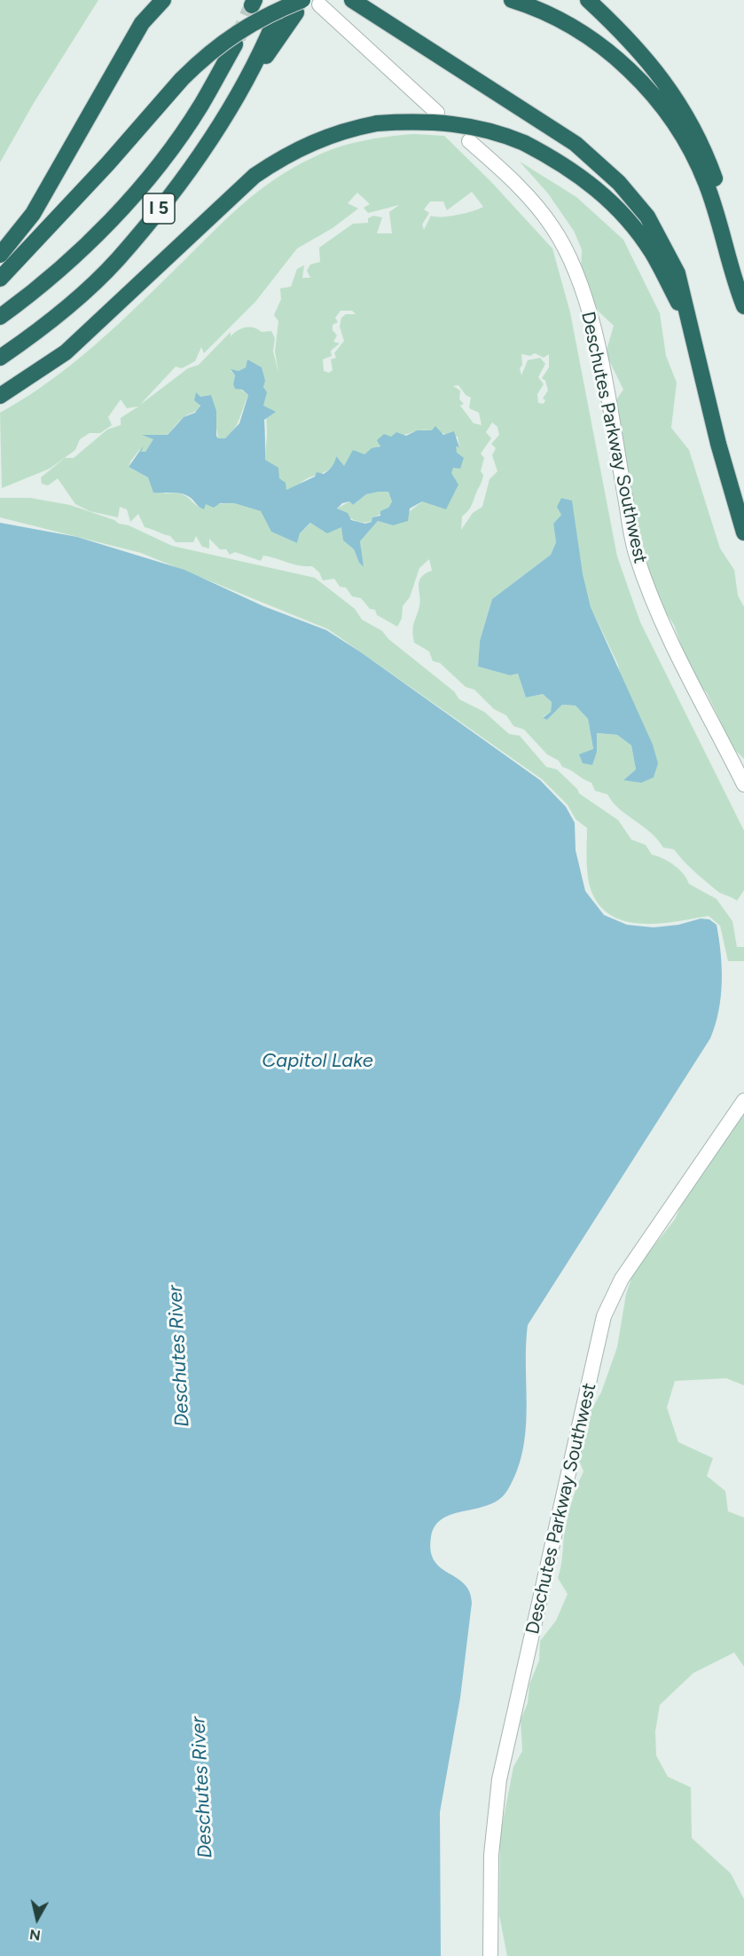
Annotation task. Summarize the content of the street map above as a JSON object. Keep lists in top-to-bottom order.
{
  "streets": {
    "highway": ["I 5"],
    "street": ["Deschutes Parkway Southwest"]
  },
  "water": ["Capitol Lake", "Deschutes River"],
  "north": "bottom"
}
